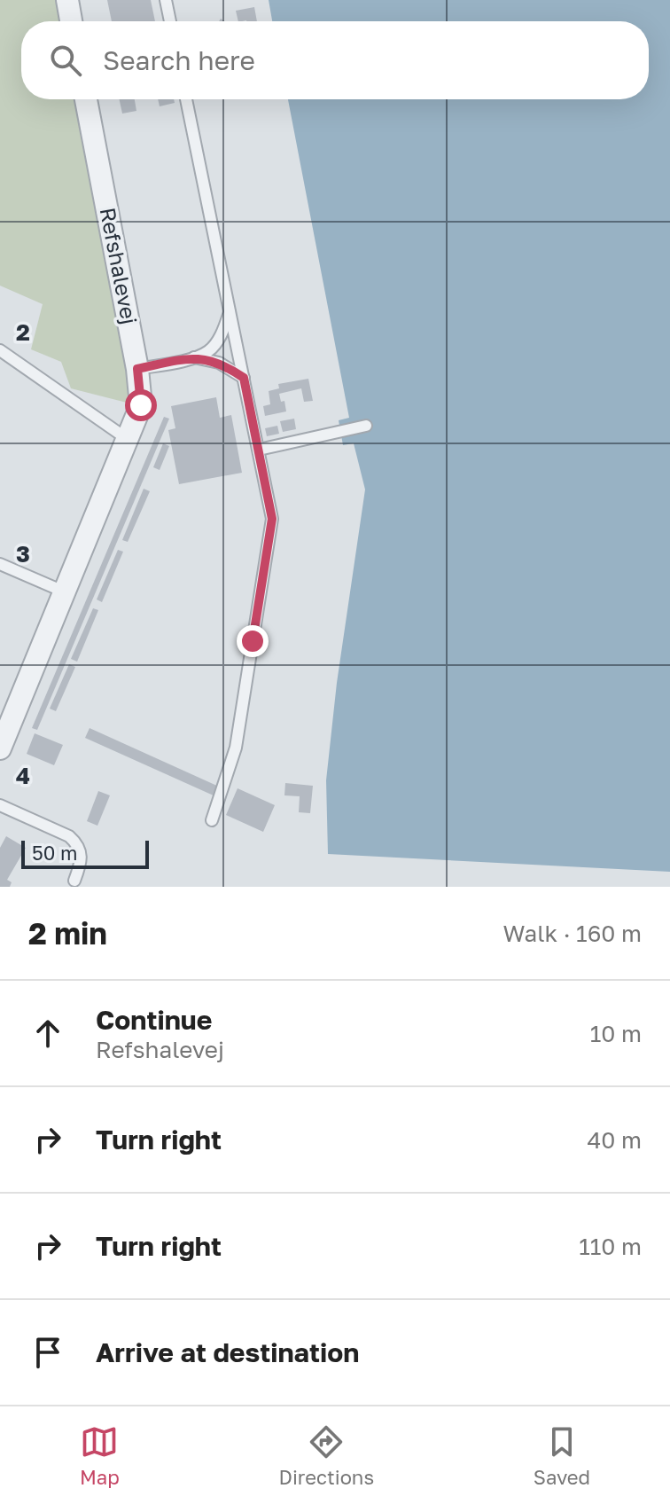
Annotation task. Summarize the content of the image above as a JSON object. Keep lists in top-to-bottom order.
{
  "streets": {
    "street": ["Refshalevej"]
  },
  "scale_bar": "50 m",
  "page": {
    "search": "Search here",
    "scale": "50 m",
    "heading": ["2 min", "Walk · 160 m"],
    "list": [
      ["Continue", "Refshalevej", "10 m"],
      ["Turn right", "40 m"],
      ["Turn right", "110 m"],
      "Arrive at destination"
    ],
    "nav": ["Map", "Directions", "Saved"]
  },
  "grid": {
    "rows": ["2", "3", "4"]
  }
}
